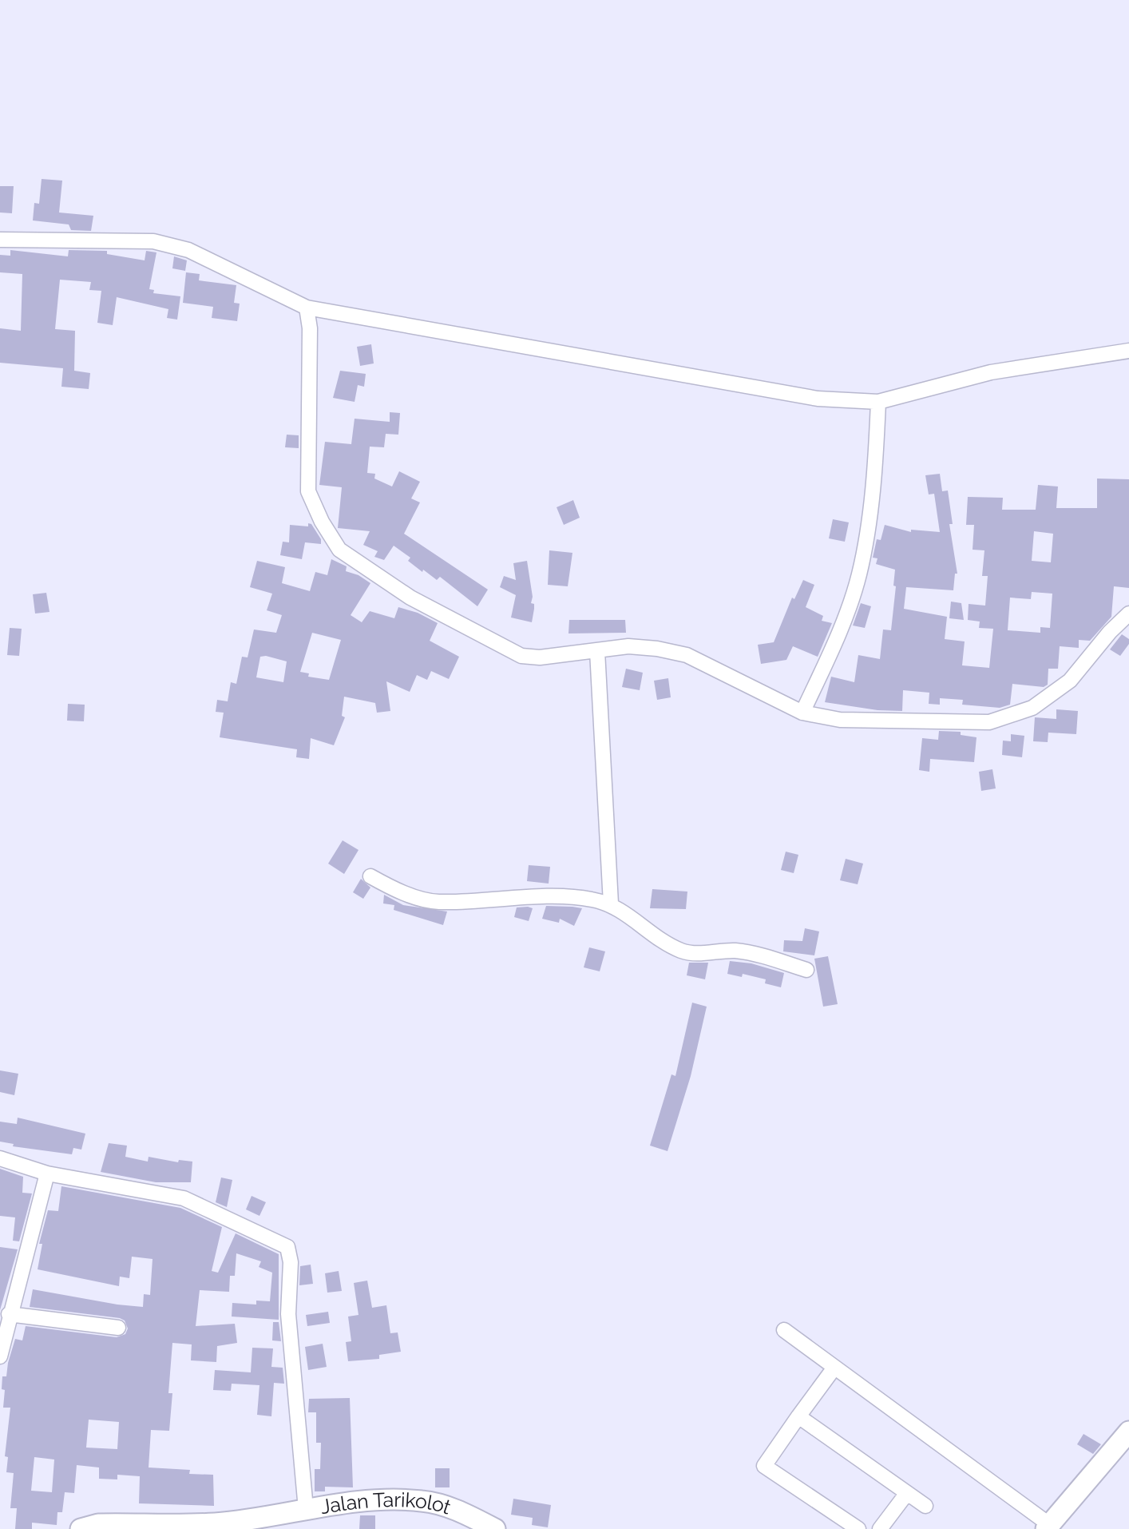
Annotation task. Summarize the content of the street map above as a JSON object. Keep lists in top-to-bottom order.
{
  "streets": {
    "street": ["Jalan Tarikolot"]
  }
}
